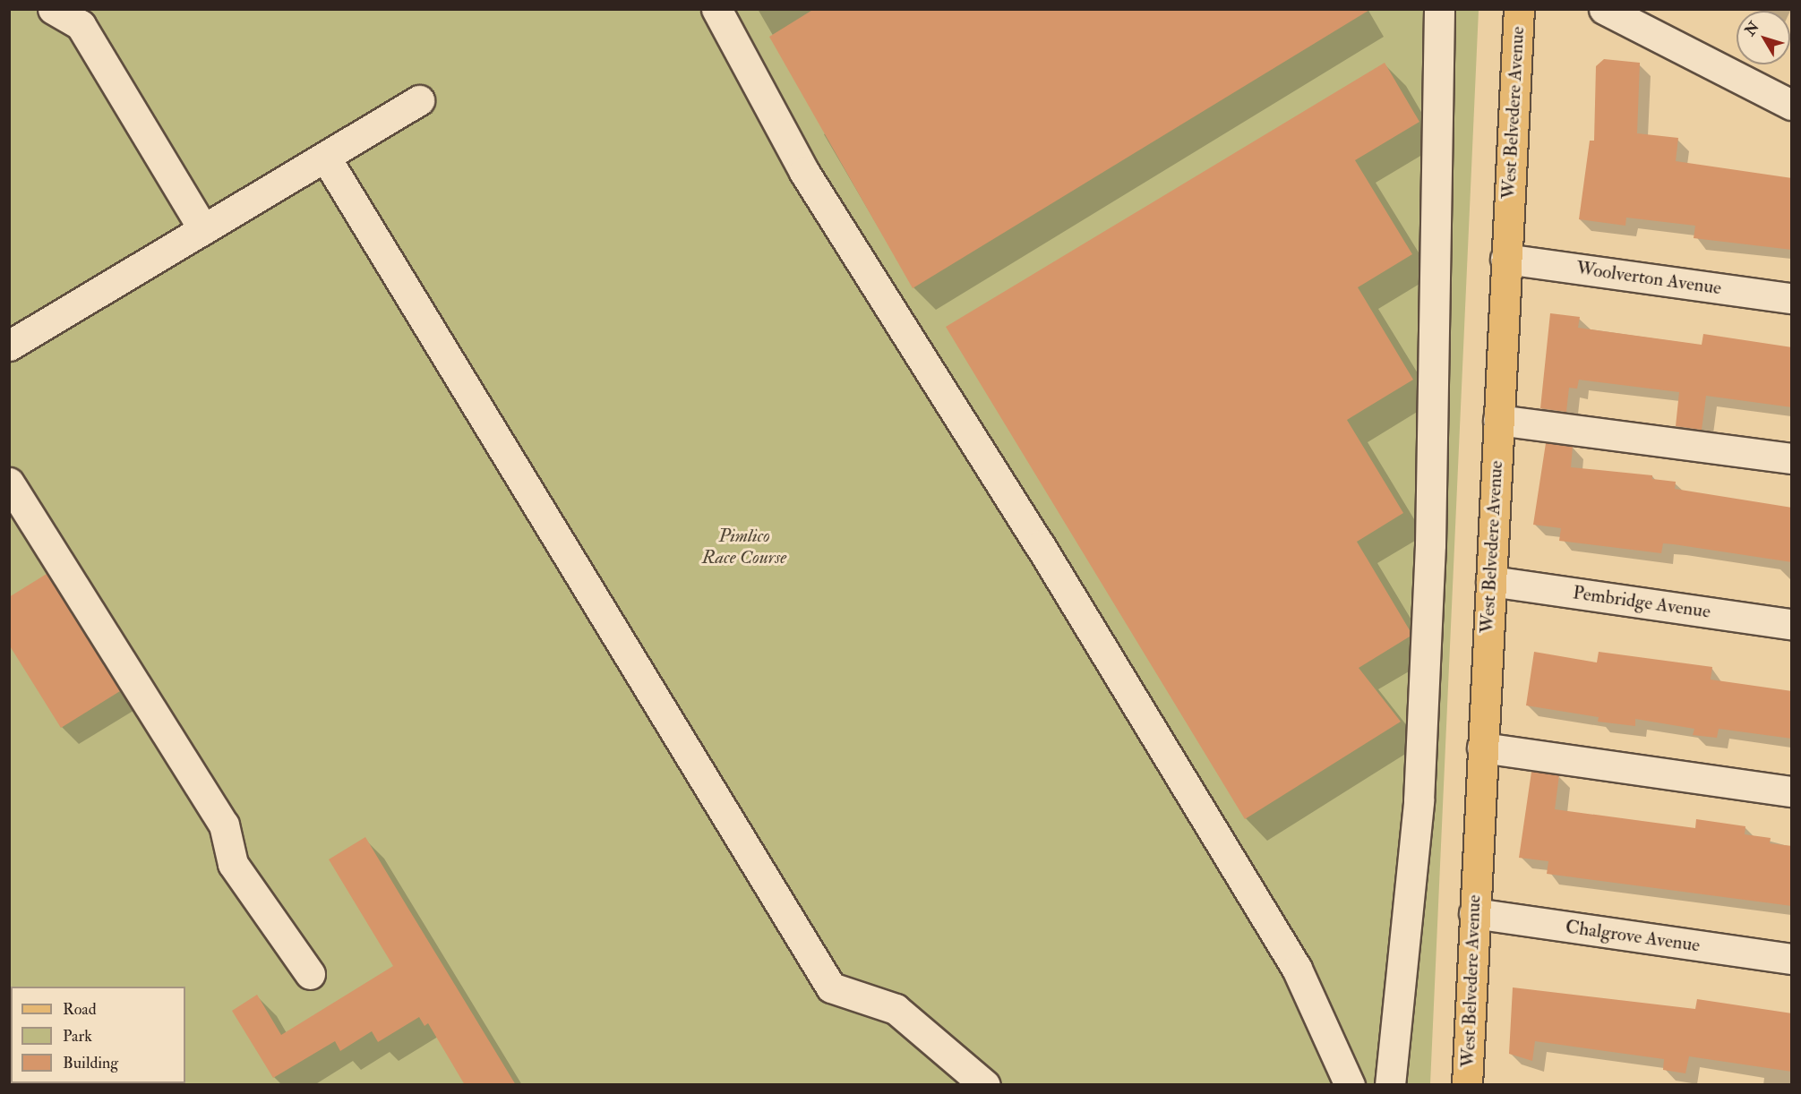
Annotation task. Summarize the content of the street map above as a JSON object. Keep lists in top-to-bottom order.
{
  "streets": {
    "main road": ["West Belvedere Avenue"],
    "street": ["Woolverton Avenue", "Pembridge Avenue", "Chalgrove Avenue"]
  },
  "crossings": [
    ["West Belvedere Avenue", "Woolverton Avenue"],
    ["West Belvedere Avenue", "Pembridge Avenue"],
    ["West Belvedere Avenue", "Chalgrove Avenue"]
  ],
  "parks": ["Pimlico Race Course"],
  "legend": ["Road", "Park", "Building"],
  "north": "top left"
}
